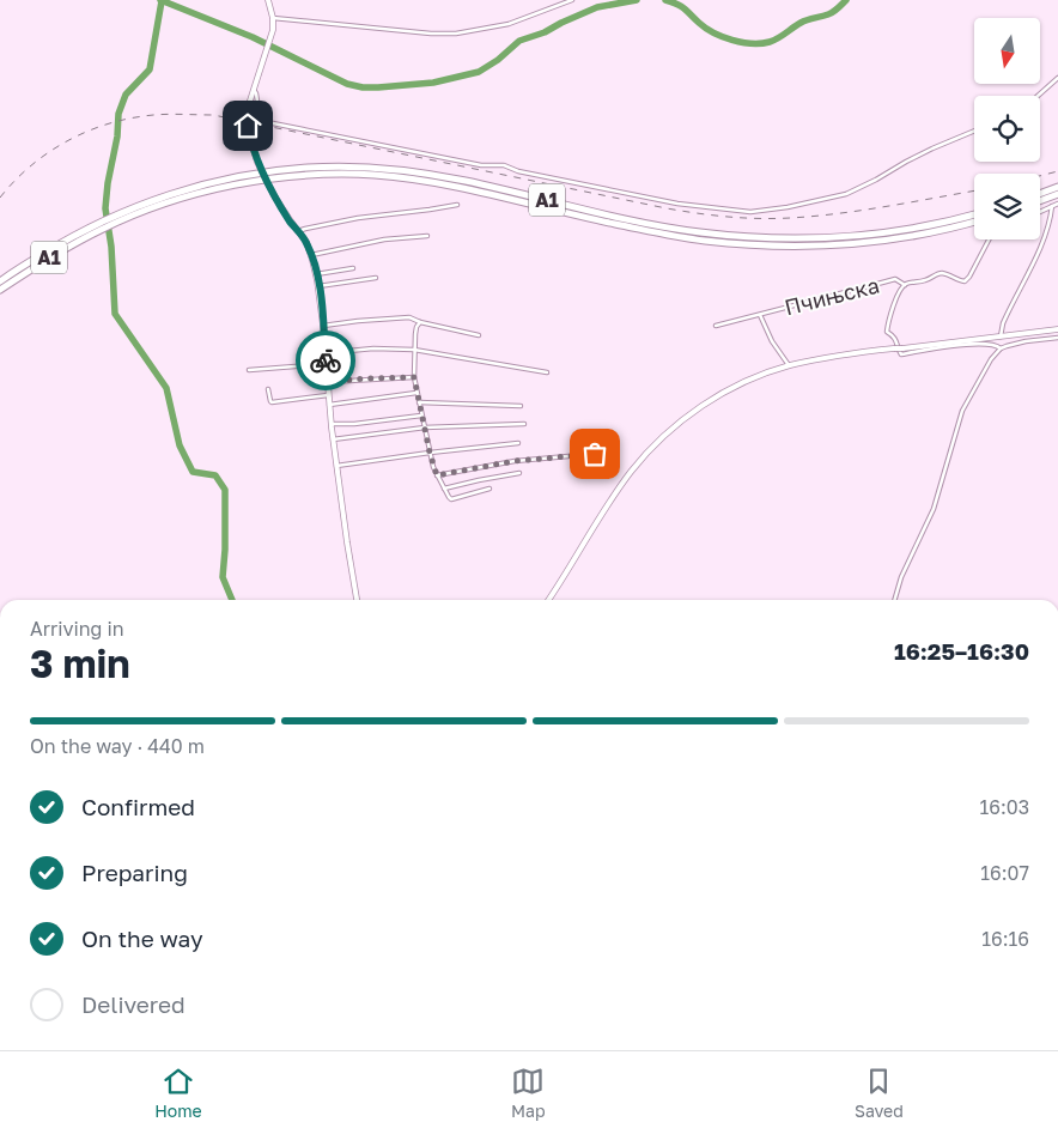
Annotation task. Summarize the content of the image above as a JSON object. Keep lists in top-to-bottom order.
{
  "streets": {
    "highway": ["A1"],
    "street": ["Пчињска"]
  },
  "north": "bottom",
  "page": {
    "heading": ["3 min", "Arriving in", "16:25–16:30"],
    "bar": "On the way · 440 m",
    "list": [
      ["Confirmed", "16:03"],
      ["Preparing", "16:07"],
      ["On the way", "16:16"],
      "Delivered"
    ],
    "tabs": ["Home", "Map", "Saved"]
  }
}
